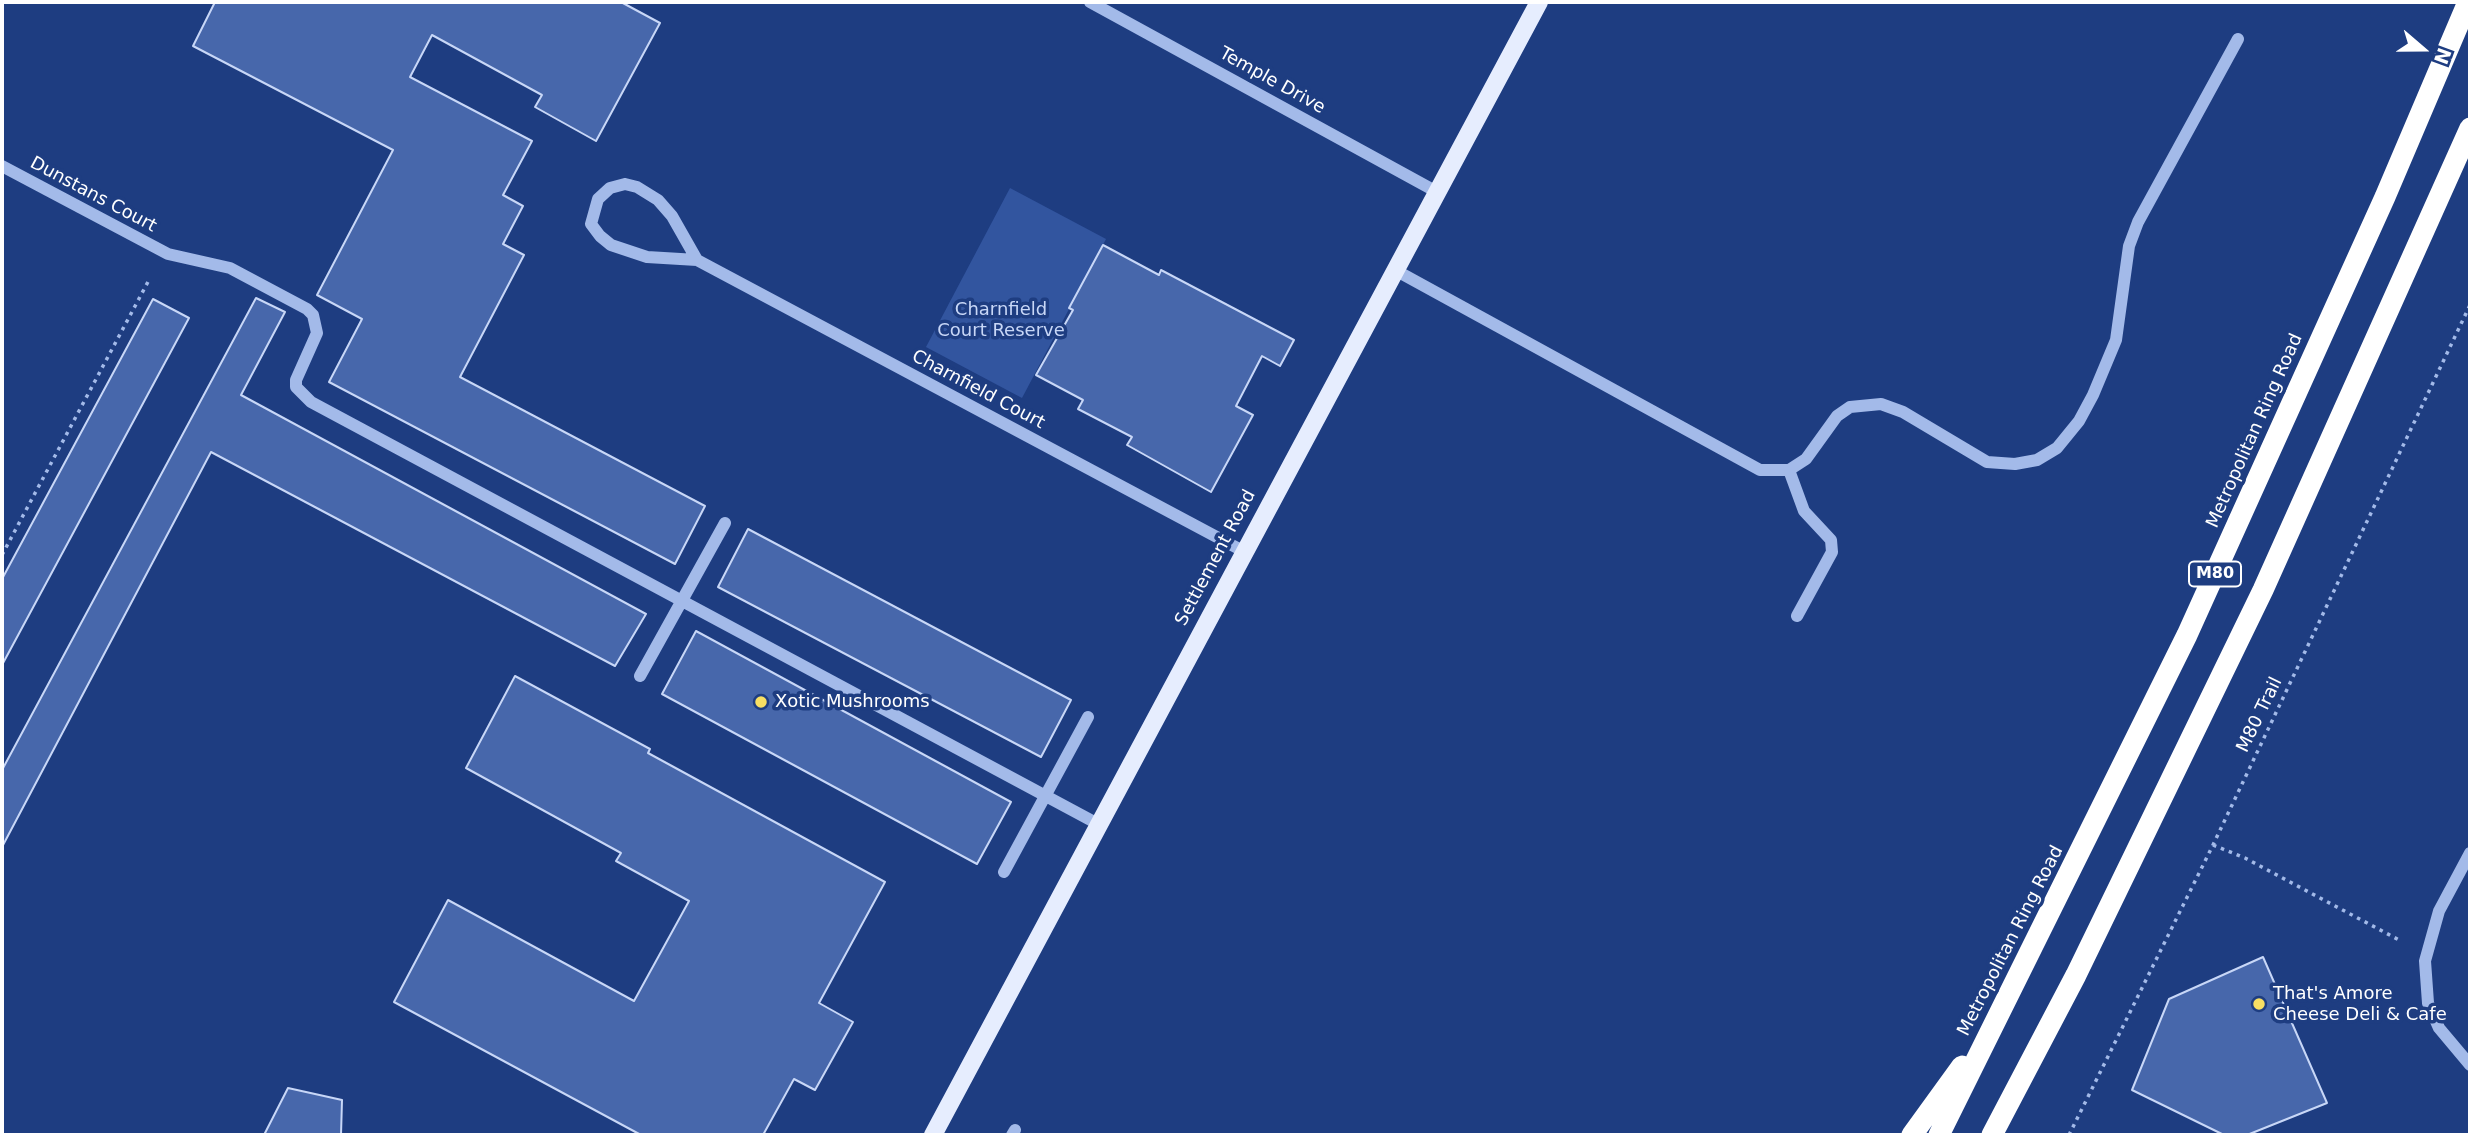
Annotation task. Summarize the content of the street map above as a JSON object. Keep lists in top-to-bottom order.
{
  "streets": {
    "highway": ["Metropolitan Ring Road", "M80"],
    "main road": ["Settlement Road"],
    "street": ["Temple Drive", "Dunstans Court", "Charnfield Court"],
    "path": ["M80 Trail"]
  },
  "crossings": [
    ["Temple Drive", "Settlement Road"],
    ["Charnfield Court", "Settlement Road"]
  ],
  "parks": ["Charnfield Court Reserve"],
  "places": ["Xotic Mushrooms", "That's Amore Cheese Deli & Cafe"],
  "north": "right"
}
